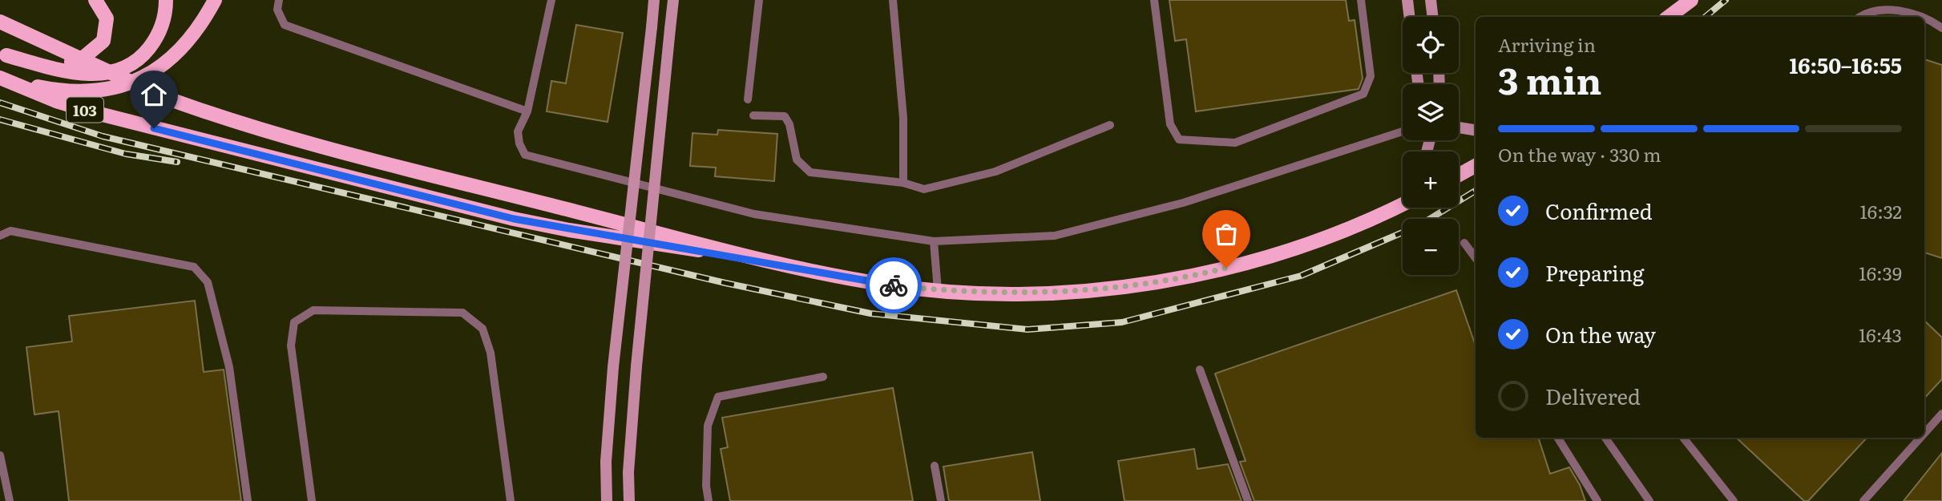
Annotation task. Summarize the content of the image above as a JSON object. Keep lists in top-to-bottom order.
{
  "streets": {
    "main road": ["103"]
  },
  "page": {
    "map_buttons": ["+", "−"],
    "heading": ["3 min", "Arriving in", "16:50–16:55"],
    "bar": "On the way · 330 m",
    "list": [
      ["Confirmed", "16:32"],
      ["Preparing", "16:39"],
      ["On the way", "16:43"],
      "Delivered"
    ]
  }
}
